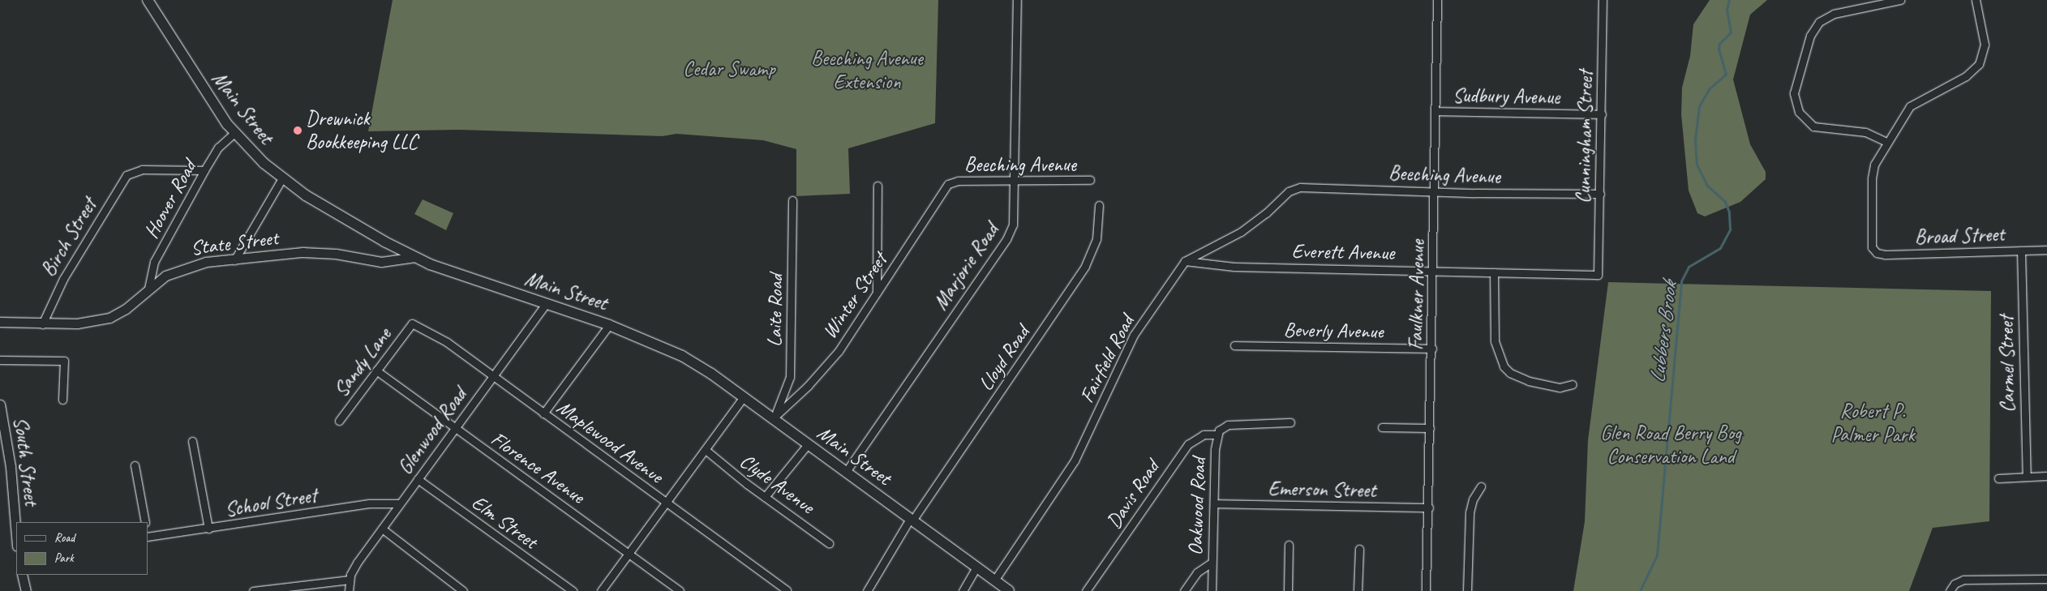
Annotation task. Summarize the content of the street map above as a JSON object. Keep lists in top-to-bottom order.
{
  "streets": {
    "main road": ["Main Street"],
    "street": [
      "Sudbury Avenue",
      "Cunningham Street",
      "Beeching Avenue",
      "Hoover Road",
      "Broad Street",
      "Birch Street",
      "State Street",
      "Everett Avenue",
      "Marjorie Road",
      "Faulkner Avenue",
      "Winter Street",
      "Laite Road",
      "Beverly Avenue",
      "Lloyd Road",
      "Fairfield Road",
      "Sandy Lane",
      "Carmel Street",
      "Glenwood Road",
      "Maplewood Avenue",
      "South Street",
      "Florence Avenue",
      "Clyde Avenue",
      "Emerson Street",
      "Davis Road",
      "School Street",
      "Oakwood Road",
      "Elm Street"
    ]
  },
  "crossings": [
    ["Sudbury Avenue", "Cunningham Street"],
    ["Sudbury Avenue", "Faulkner Avenue"],
    ["Main Street", "Hoover Road"],
    ["Main Street", "State Street"],
    ["Main Street", "Marjorie Road"],
    ["Main Street", "Winter Street"],
    ["Main Street", "Laite Road"],
    ["Main Street", "Lloyd Road"],
    ["Main Street", "Fairfield Road"],
    ["Main Street", "Glenwood Road"],
    ["Cunningham Street", "Beeching Avenue"],
    ["Cunningham Street", "Everett Avenue"],
    ["Beeching Avenue", "Marjorie Road"],
    ["Beeching Avenue", "Faulkner Avenue"],
    ["Beeching Avenue", "Winter Street"],
    ["Beeching Avenue", "Fairfield Road"],
    ["Hoover Road", "Birch Street"],
    ["Hoover Road", "State Street"],
    ["Broad Street", "Carmel Street"],
    ["Birch Street", "State Street"],
    ["Everett Avenue", "Faulkner Avenue"],
    ["Everett Avenue", "Fairfield Road"],
    ["Faulkner Avenue", "Beverly Avenue"],
    ["Faulkner Avenue", "Emerson Street"],
    ["Winter Street", "Laite Road"],
    ["Sandy Lane", "Maplewood Avenue"],
    ["Sandy Lane", "Florence Avenue"],
    ["Glenwood Road", "Maplewood Avenue"],
    ["Glenwood Road", "Florence Avenue"],
    ["Glenwood Road", "School Street"],
    ["Glenwood Road", "Elm Street"],
    ["Emerson Street", "Oakwood Road"],
    ["Davis Road", "Oakwood Road"]
  ],
  "water": ["Lubbers Brook"],
  "parks": [
    "Beeching Avenue Extension",
    "Cedar Swamp",
    "Robert P. Palmer Park",
    "Glen Road Berry Bog Conservation Land"
  ],
  "places": ["Drewnick Bookkeeping LLC"],
  "legend": ["Road", "Park"]
}
